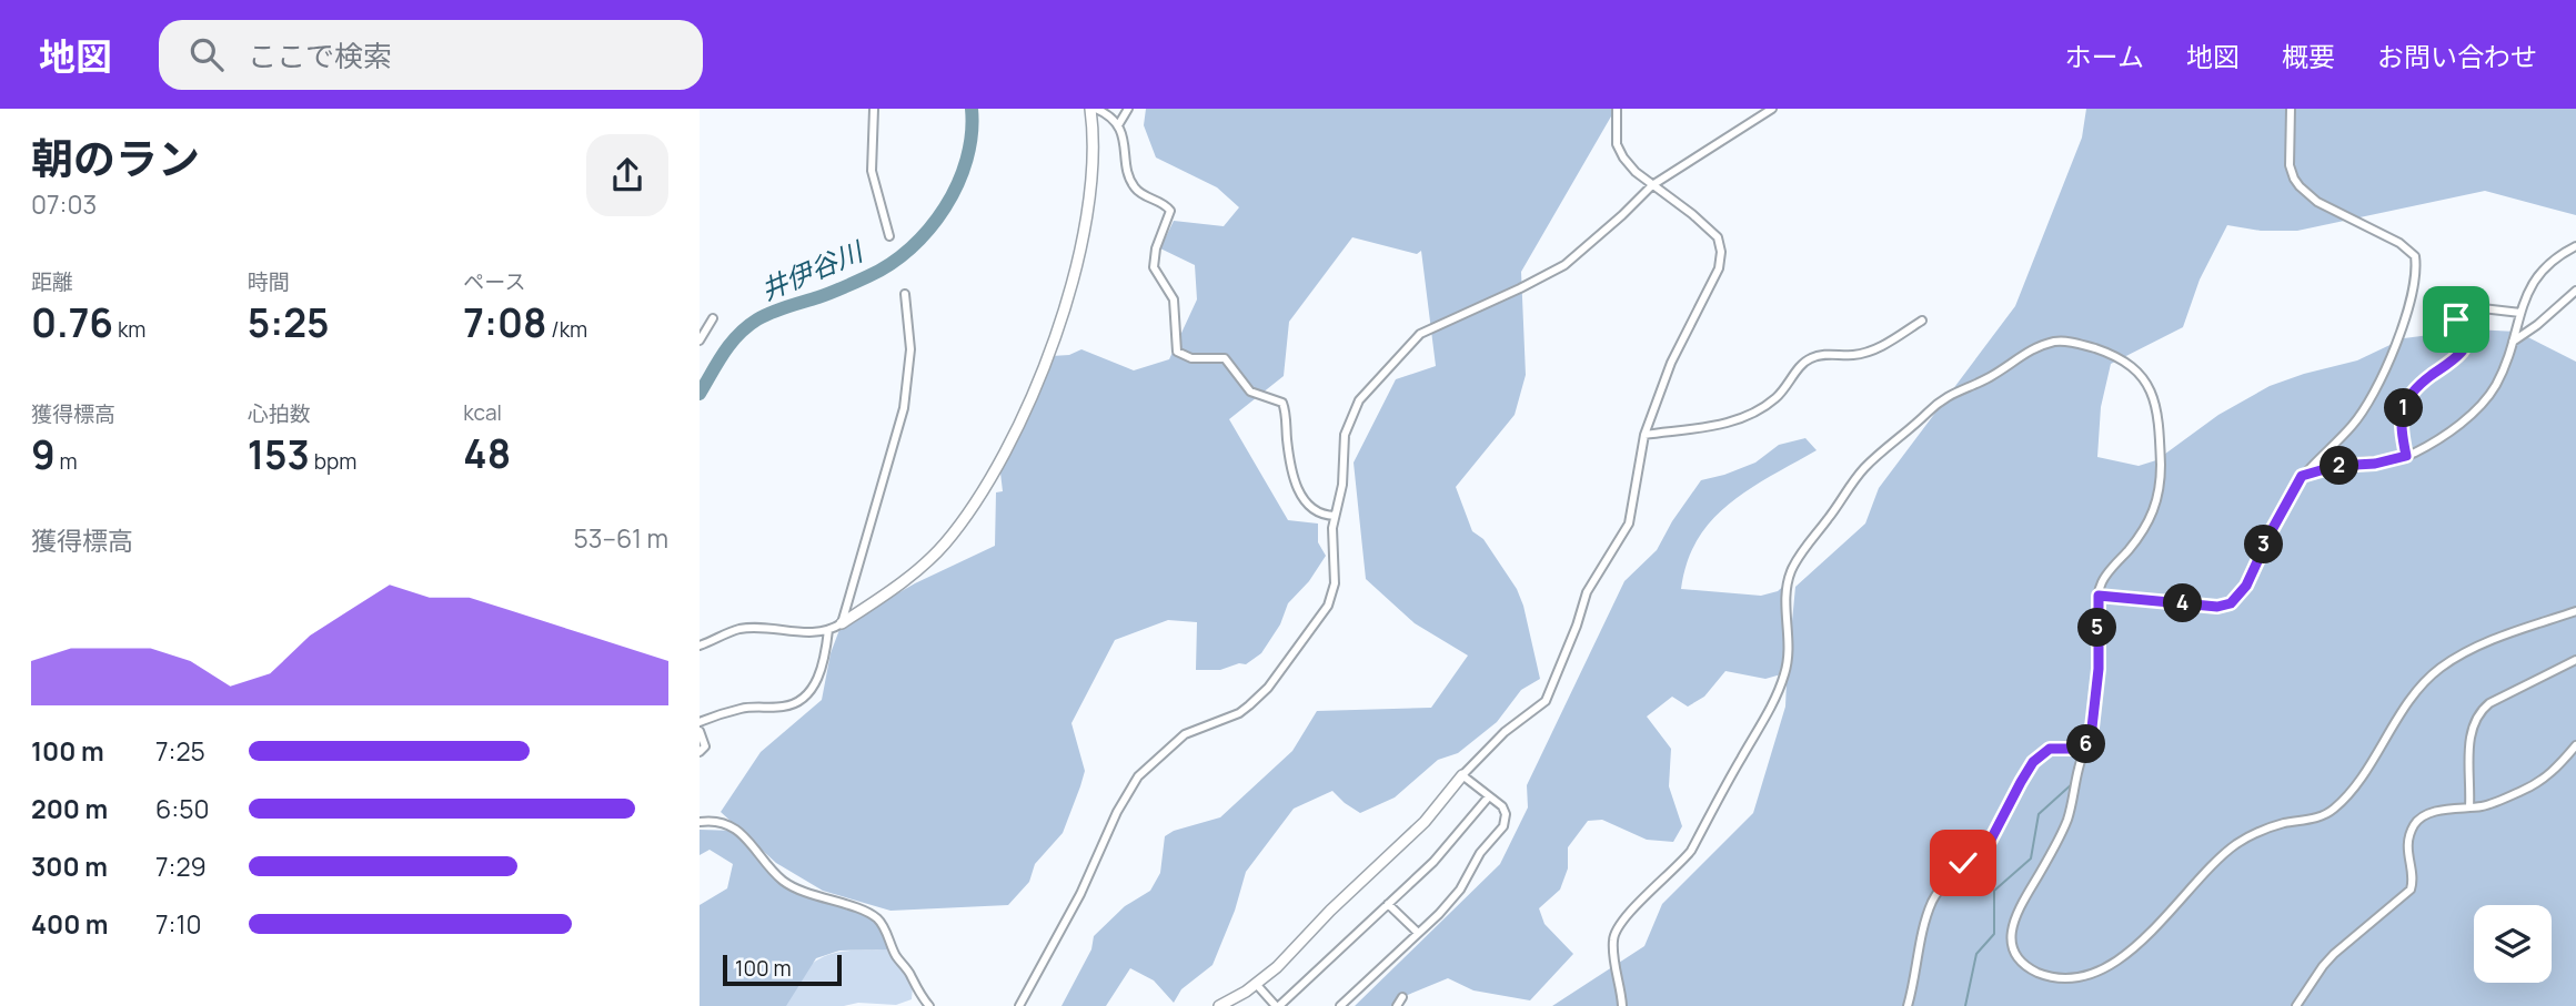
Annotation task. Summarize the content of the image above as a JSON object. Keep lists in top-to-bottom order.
{
  "water": ["井伊谷川"],
  "scale_bar": "100 m",
  "page": {
    "header": "地図",
    "search": "ここで検索",
    "nav": [
      "ホーム",
      "地図",
      "概要",
      "お問い合わせ"
    ],
    "heading": ["朝のラン", "07:03"],
    "stats": [
      ["距離", "0.76 km"],
      ["時間", "5:25"],
      ["ペース", "7:08 /km"],
      ["獲得標高", "9 m"],
      ["心拍数", "153 bpm"],
      ["kcal", "48"]
    ],
    "pins": [
      "1",
      "2",
      "3",
      "4",
      "5",
      "6"
    ],
    "chart": ["獲得標高", "53–61 m"],
    "list": [
      {
        "name": "100 m",
        "note": "7:25"
      },
      {
        "name": "200 m",
        "note": "6:50"
      },
      {
        "name": "300 m",
        "note": "7:29"
      },
      {
        "name": "400 m",
        "note": "7:10"
      }
    ],
    "scale": "100 m"
  }
}
